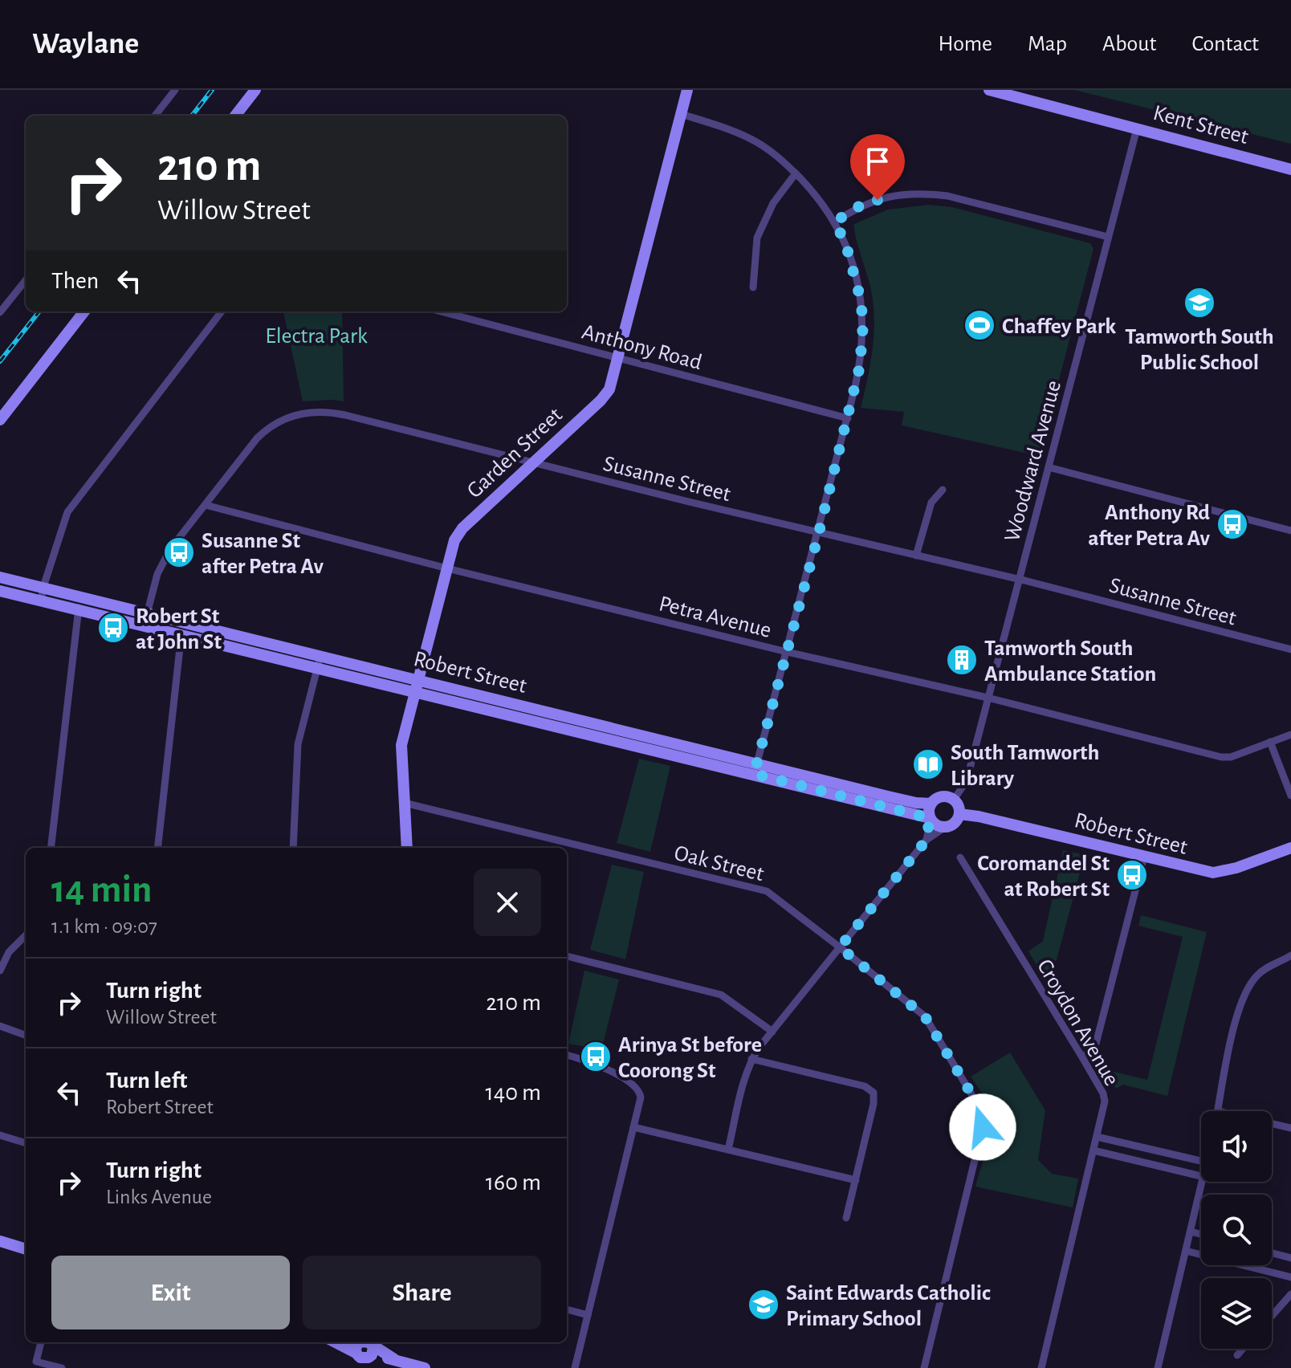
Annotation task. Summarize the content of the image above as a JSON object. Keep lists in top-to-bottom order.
{
  "streets": {
    "street": [
      "Kent Street",
      "Anthony Road",
      "Garden Street",
      "Woodward Avenue",
      "Susanne Street",
      "Petra Avenue",
      "Robert Street",
      "Oak Street",
      "Croydon Avenue"
    ]
  },
  "crossings": [
    ["Kent Street", "Woodward Avenue"],
    ["Anthony Road", "Garden Street"],
    ["Garden Street", "Susanne Street"],
    ["Garden Street", "Petra Avenue"],
    ["Garden Street", "Robert Street"],
    ["Garden Street", "Oak Street"],
    ["Woodward Avenue", "Susanne Street"],
    ["Woodward Avenue", "Petra Avenue"],
    ["Woodward Avenue", "Robert Street"],
    ["Susanne Street", "Petra Avenue"],
    ["Susanne Street", "Robert Street"]
  ],
  "parks": ["Electra Park"],
  "places": {
    "school or university": ["Tamworth South Public School", "Saint Edwards Catholic Primary School"],
    "sports": ["Chaffey Park"],
    "bus stop": [
      "Anthony Rd after Petra Av",
      "Susanne St after Petra Av",
      "Robert St at John St",
      "Coromandel St at Robert St",
      "Arinya St before Coorong St"
    ],
    "building": ["Tamworth South Ambulance Station"],
    "library": ["South Tamworth Library"]
  },
  "page": {
    "header": "Waylane",
    "nav": [
      "Home",
      "Map",
      "About",
      "Contact"
    ],
    "turn": ["210 m", "Willow Street"],
    "then": "Then",
    "heading": ["14 min", "1.1 km · 09:07"],
    "list": [
      {
        "name": "Turn right",
        "note": "Willow Street",
        "value": "210 m"
      },
      {
        "name": "Turn left",
        "note": "Robert Street",
        "value": "140 m"
      },
      {
        "name": "Turn right",
        "note": "Links Avenue",
        "value": "160 m"
      }
    ],
    "buttons": ["Exit", "Share"]
  }
}
